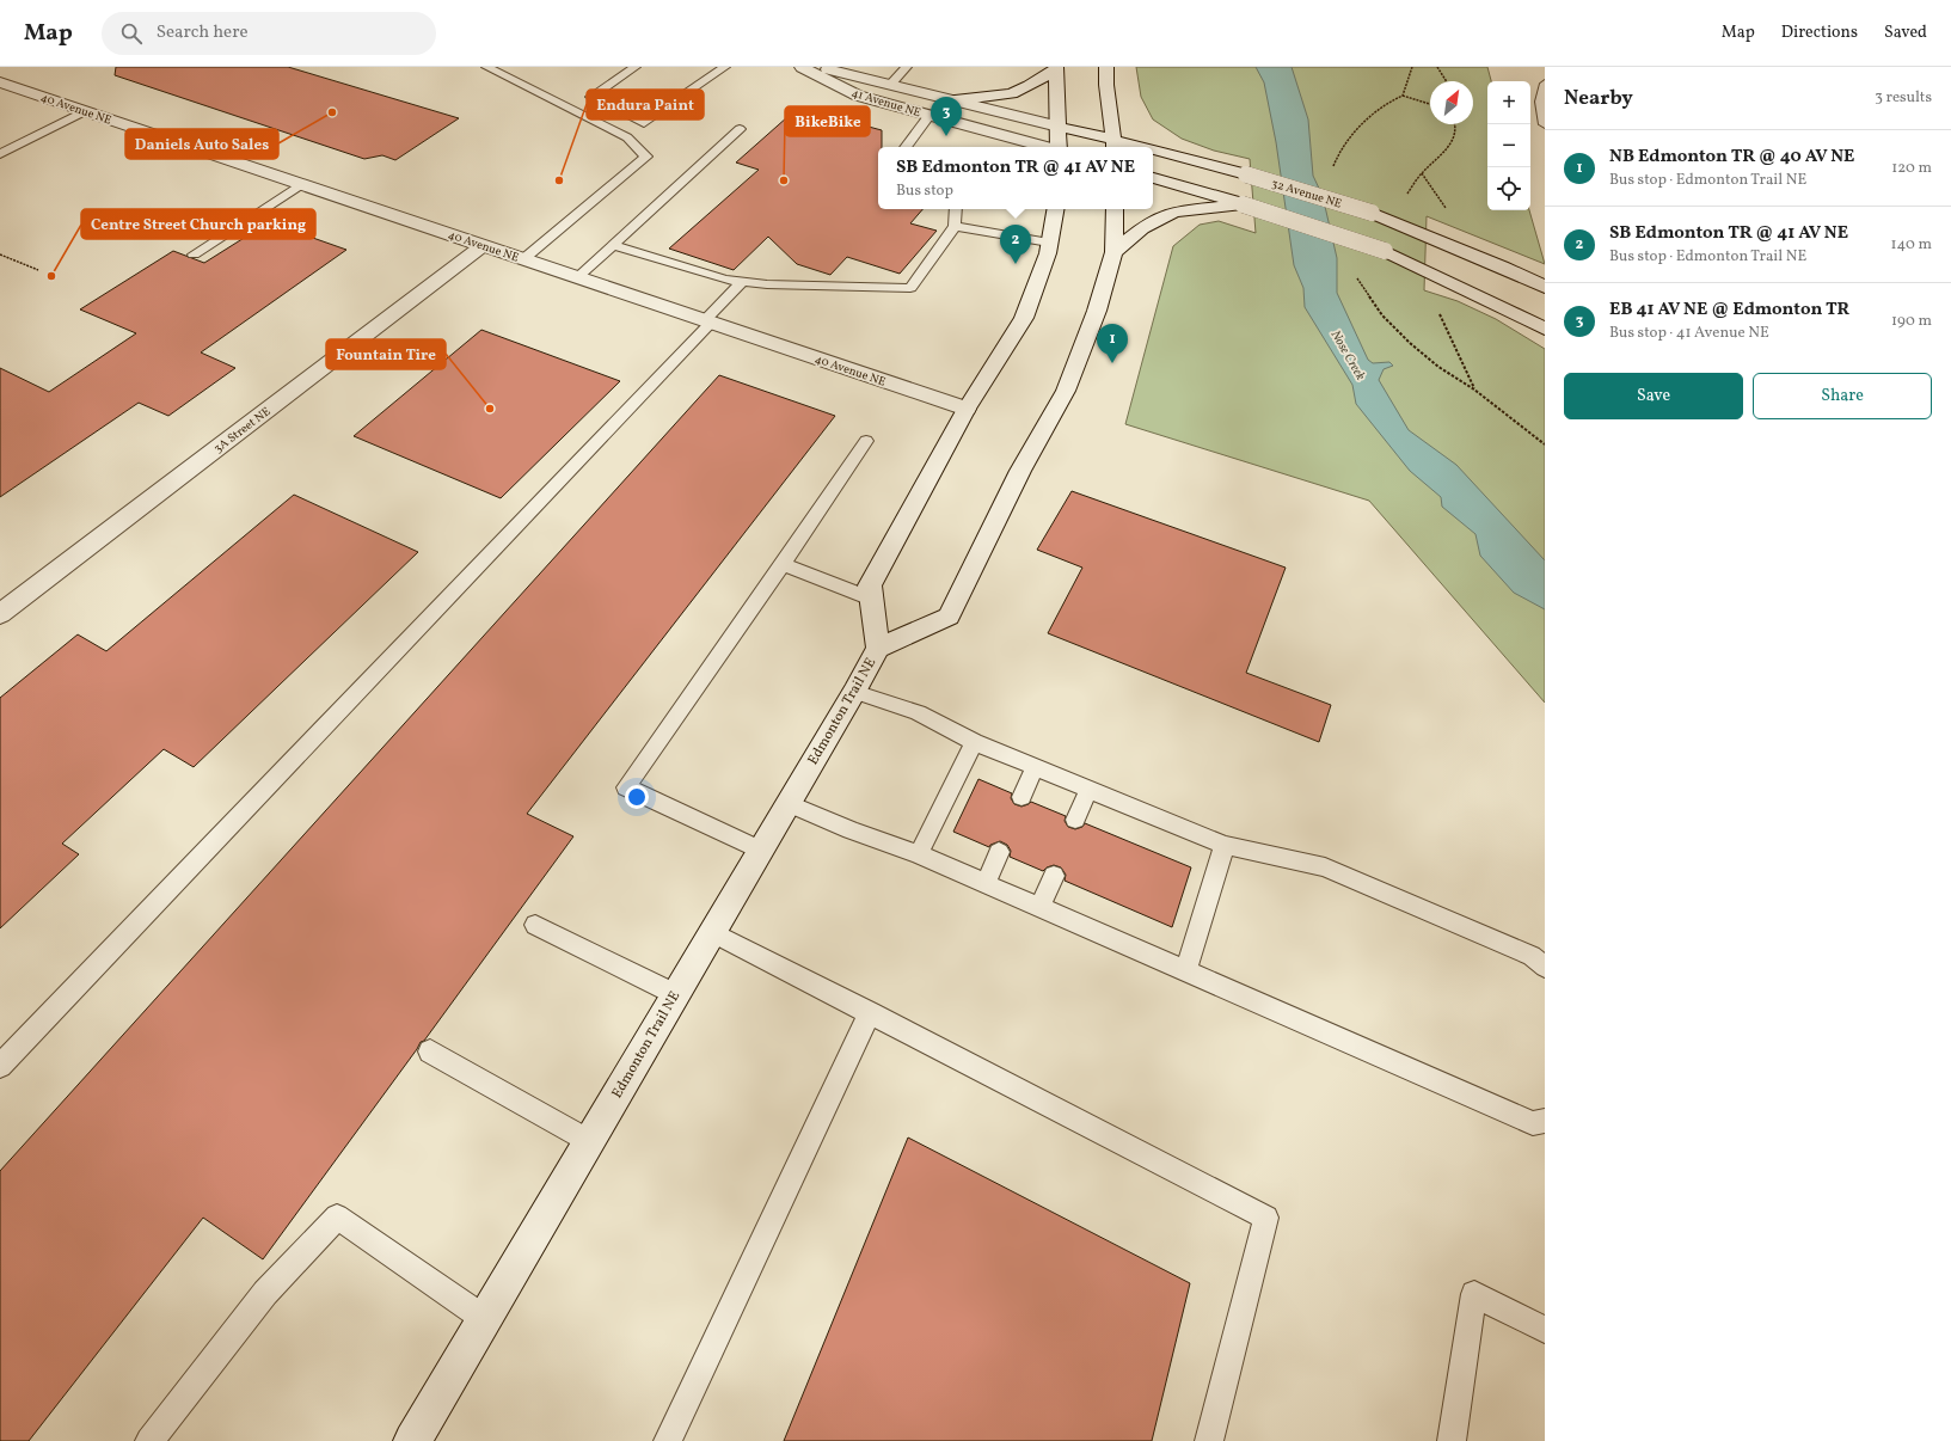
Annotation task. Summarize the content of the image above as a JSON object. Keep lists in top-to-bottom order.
{
  "streets": {
    "main road": [
      "41 Avenue NE",
      "40 Avenue NE",
      "32 Avenue NE",
      "3A Street NE",
      "Edmonton Trail NE"
    ]
  },
  "crossings": [
    ["41 Avenue NE", "32 Avenue NE"],
    ["40 Avenue NE", "3A Street NE"],
    ["40 Avenue NE", "Edmonton Trail NE"]
  ],
  "water": ["Nose Creek"],
  "places": [
    "Daniels Auto Sales",
    "Endura Paint",
    "BikeBike",
    "Centre Street Church parking",
    "Fountain Tire"
  ],
  "north": "top right",
  "page": {
    "header": "Map",
    "search": "Search here",
    "nav": ["Map", "Directions", "Saved"],
    "heading": ["Nearby", "3 results"],
    "map_buttons": ["+", "−"],
    "pins": ["3", "2", "1"],
    "list": [
      {
        "mark": "1",
        "name": "NB Edmonton TR @ 40 AV NE",
        "note": "Bus stop · Edmonton Trail NE",
        "value": "120 m"
      },
      {
        "mark": "2",
        "name": "SB Edmonton TR @ 41 AV NE",
        "note": "Bus stop · Edmonton Trail NE",
        "value": "140 m"
      },
      {
        "mark": "3",
        "name": "EB 41 AV NE @ Edmonton TR",
        "note": "Bus stop · 41 Avenue NE",
        "value": "190 m"
      }
    ],
    "popup": ["SB Edmonton TR @ 41 AV NE", "Bus stop"],
    "buttons": ["Save", "Share"]
  }
}
